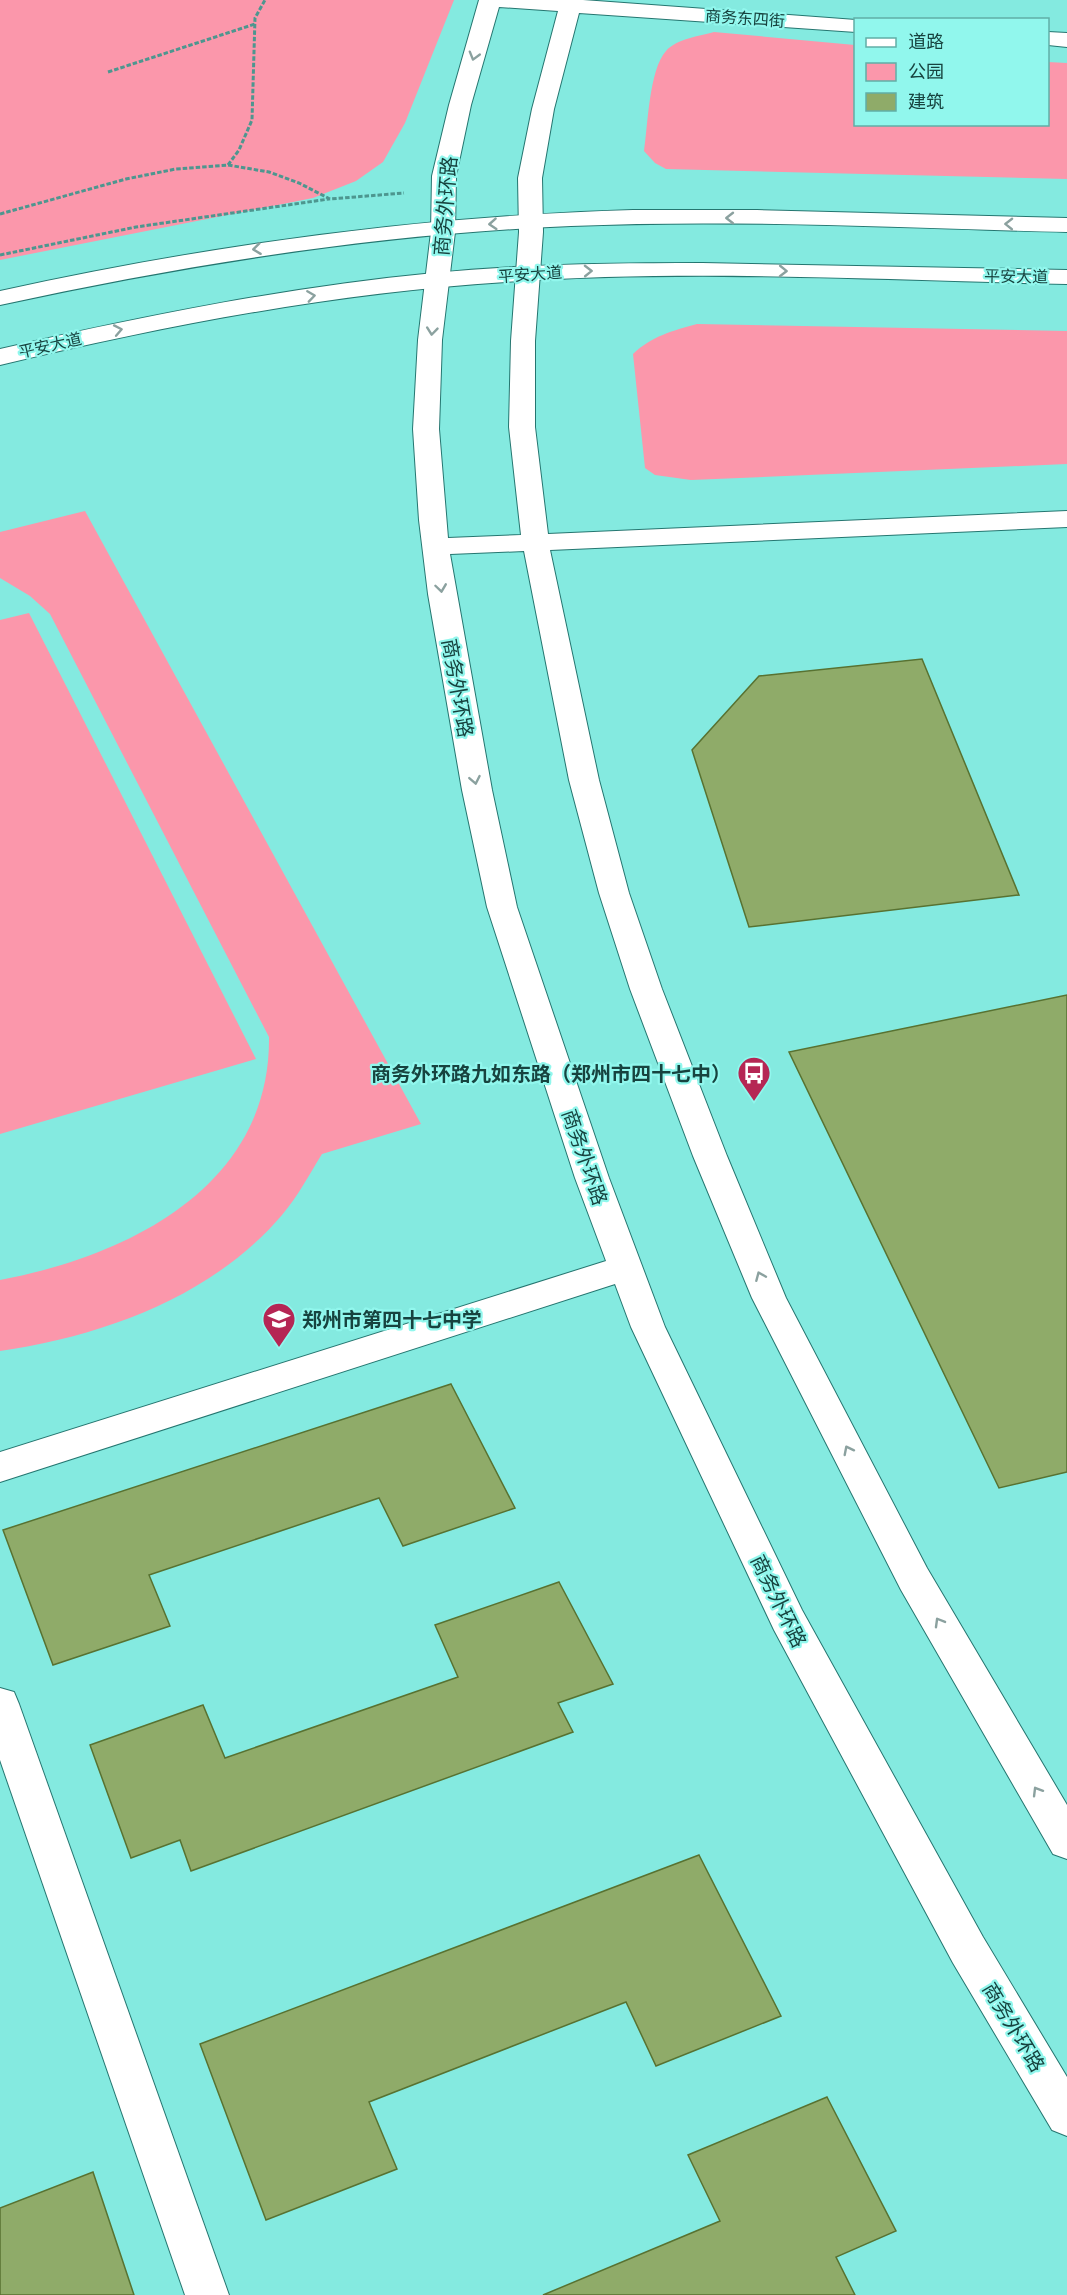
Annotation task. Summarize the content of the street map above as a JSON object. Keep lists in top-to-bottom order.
{
  "streets": {
    "street": ["商务东四街", "商务外环路", "平安大道"]
  },
  "crossings": [
    ["商务东四街", "商务外环路"],
    ["商务外环路", "平安大道"]
  ],
  "places": {
    "bus stop": ["商务外环路九如东路（郑州市四十七中）"],
    "school or university": ["郑州市第四十七中学"]
  },
  "legend": ["道路", "公园", "建筑"]
}
